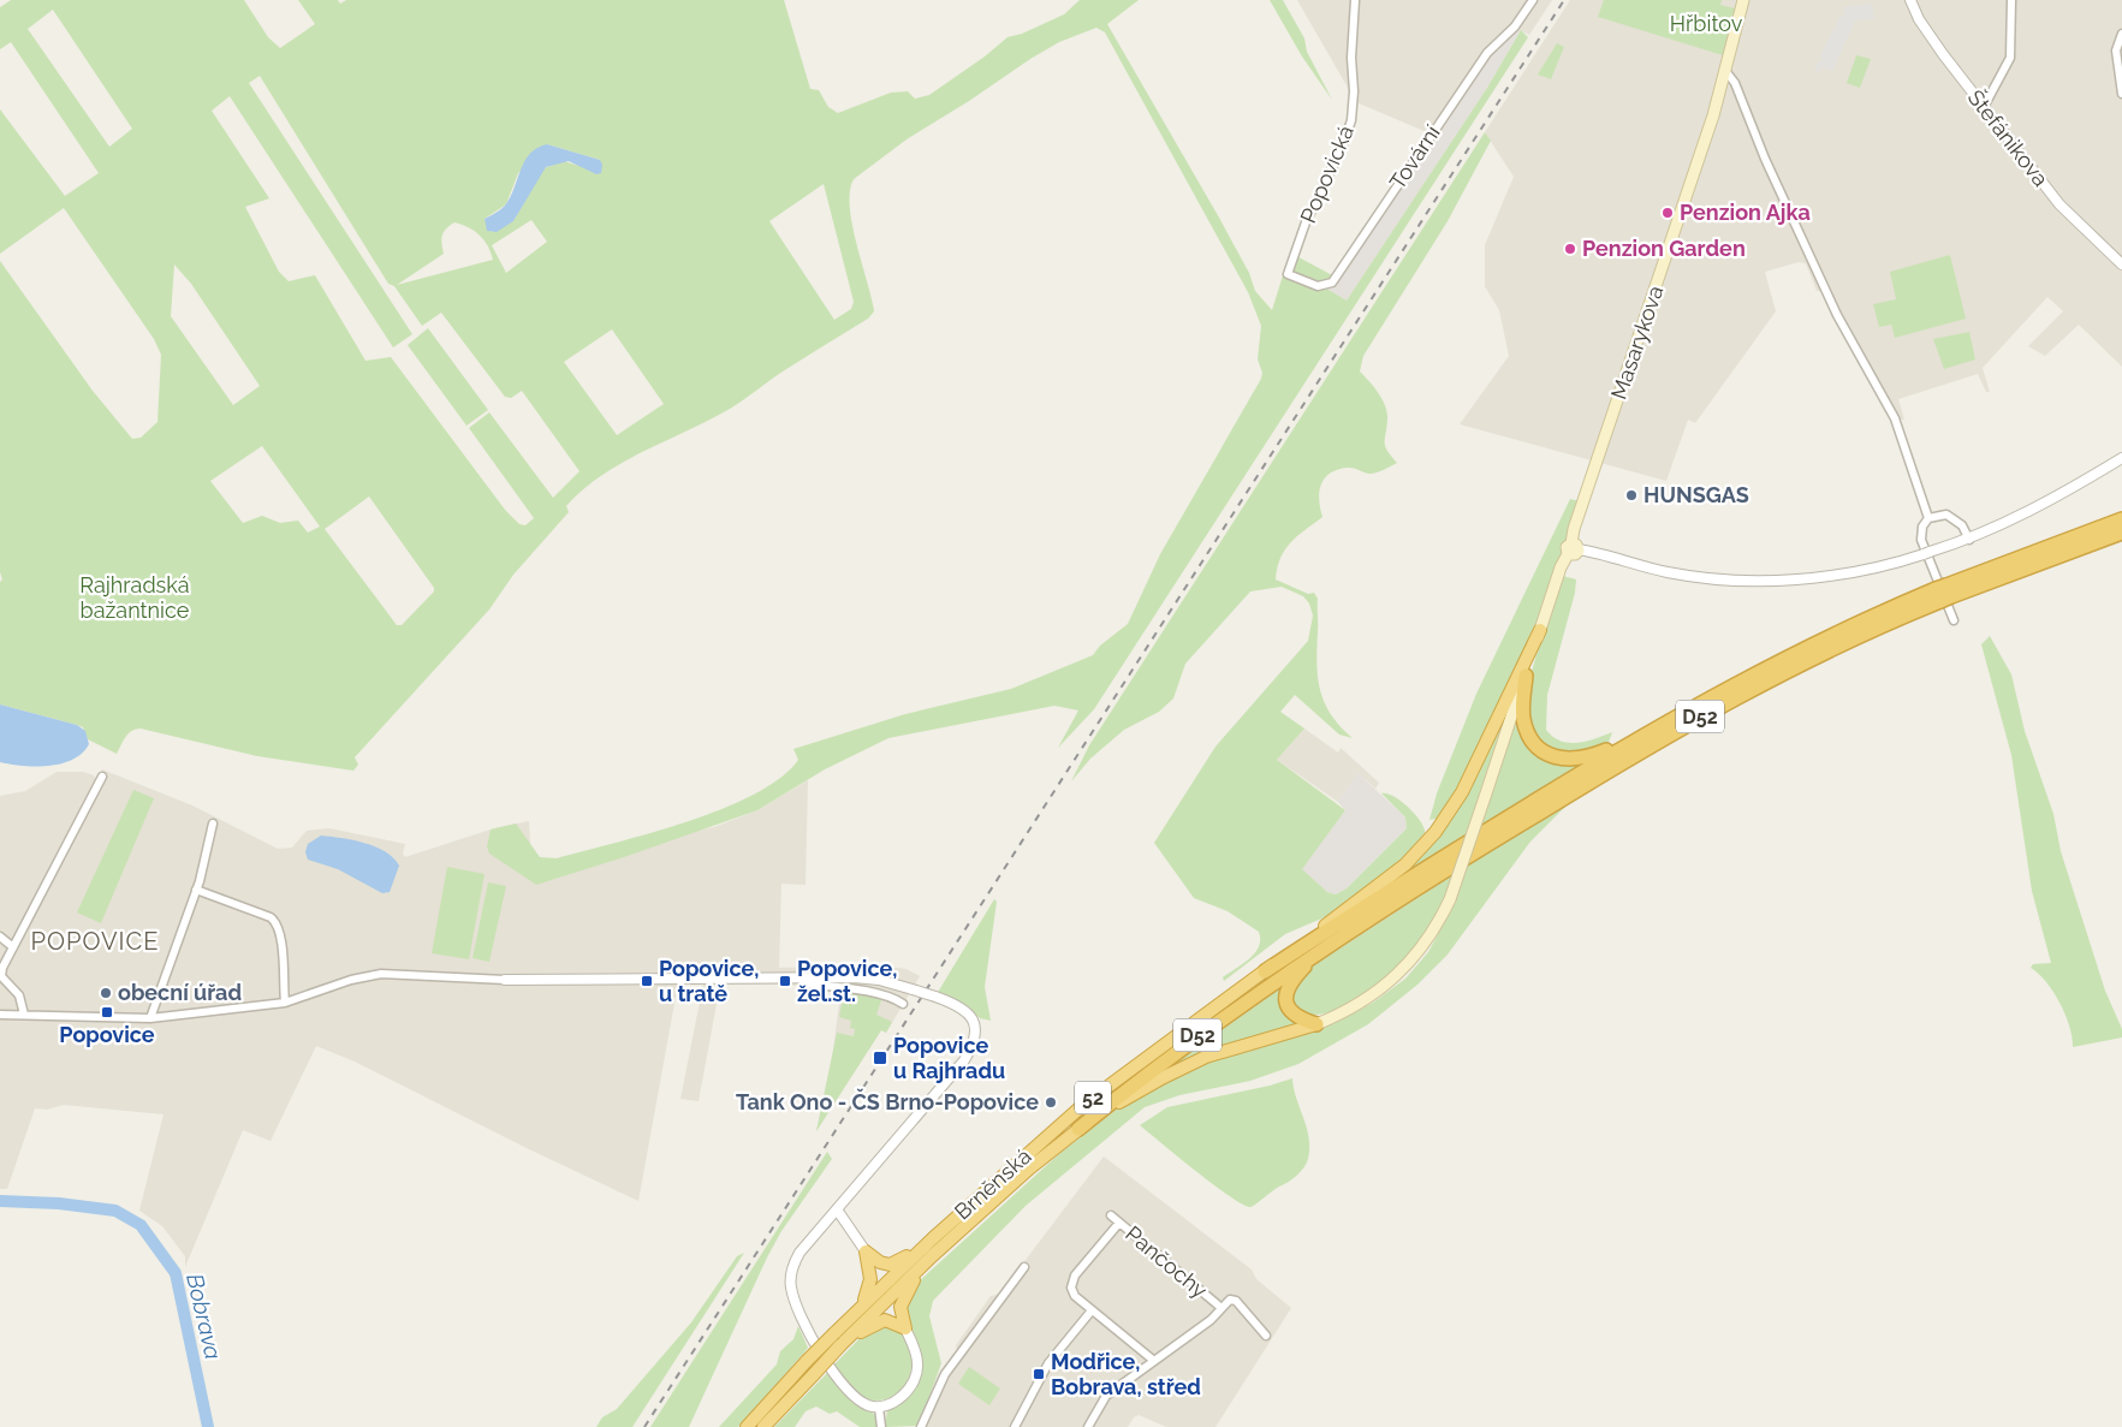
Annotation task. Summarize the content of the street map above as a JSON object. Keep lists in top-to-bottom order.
{
  "streets": {
    "highway": ["D52", "52", "Brněnská"],
    "main road": ["Masarykova"],
    "street": [
      "Štefánikova",
      "Tovární",
      "Popovická",
      "Pančochy"
    ]
  },
  "crossings": [
    ["Tovární", "Popovická"],
    ["Masarykova", "Brněnská"],
    ["D52", "Brněnská"]
  ],
  "districts": ["POPOVICE"],
  "water": ["Bobrava"],
  "parks": ["Hřbitov", "Rajhradská bažantnice"],
  "places": {
    "other": [
      "Penzion Ajka",
      "Penzion Garden",
      "HUNSGAS",
      "obecní úřad",
      "Tank Ono - ČS Brno-Popovice"
    ],
    "transit": [
      "Popovice, u tratě",
      "Popovice, žel.st.",
      "Popovice",
      "Popovice u Rajhradu",
      "Modřice, Bobrava, střed"
    ]
  }
}
